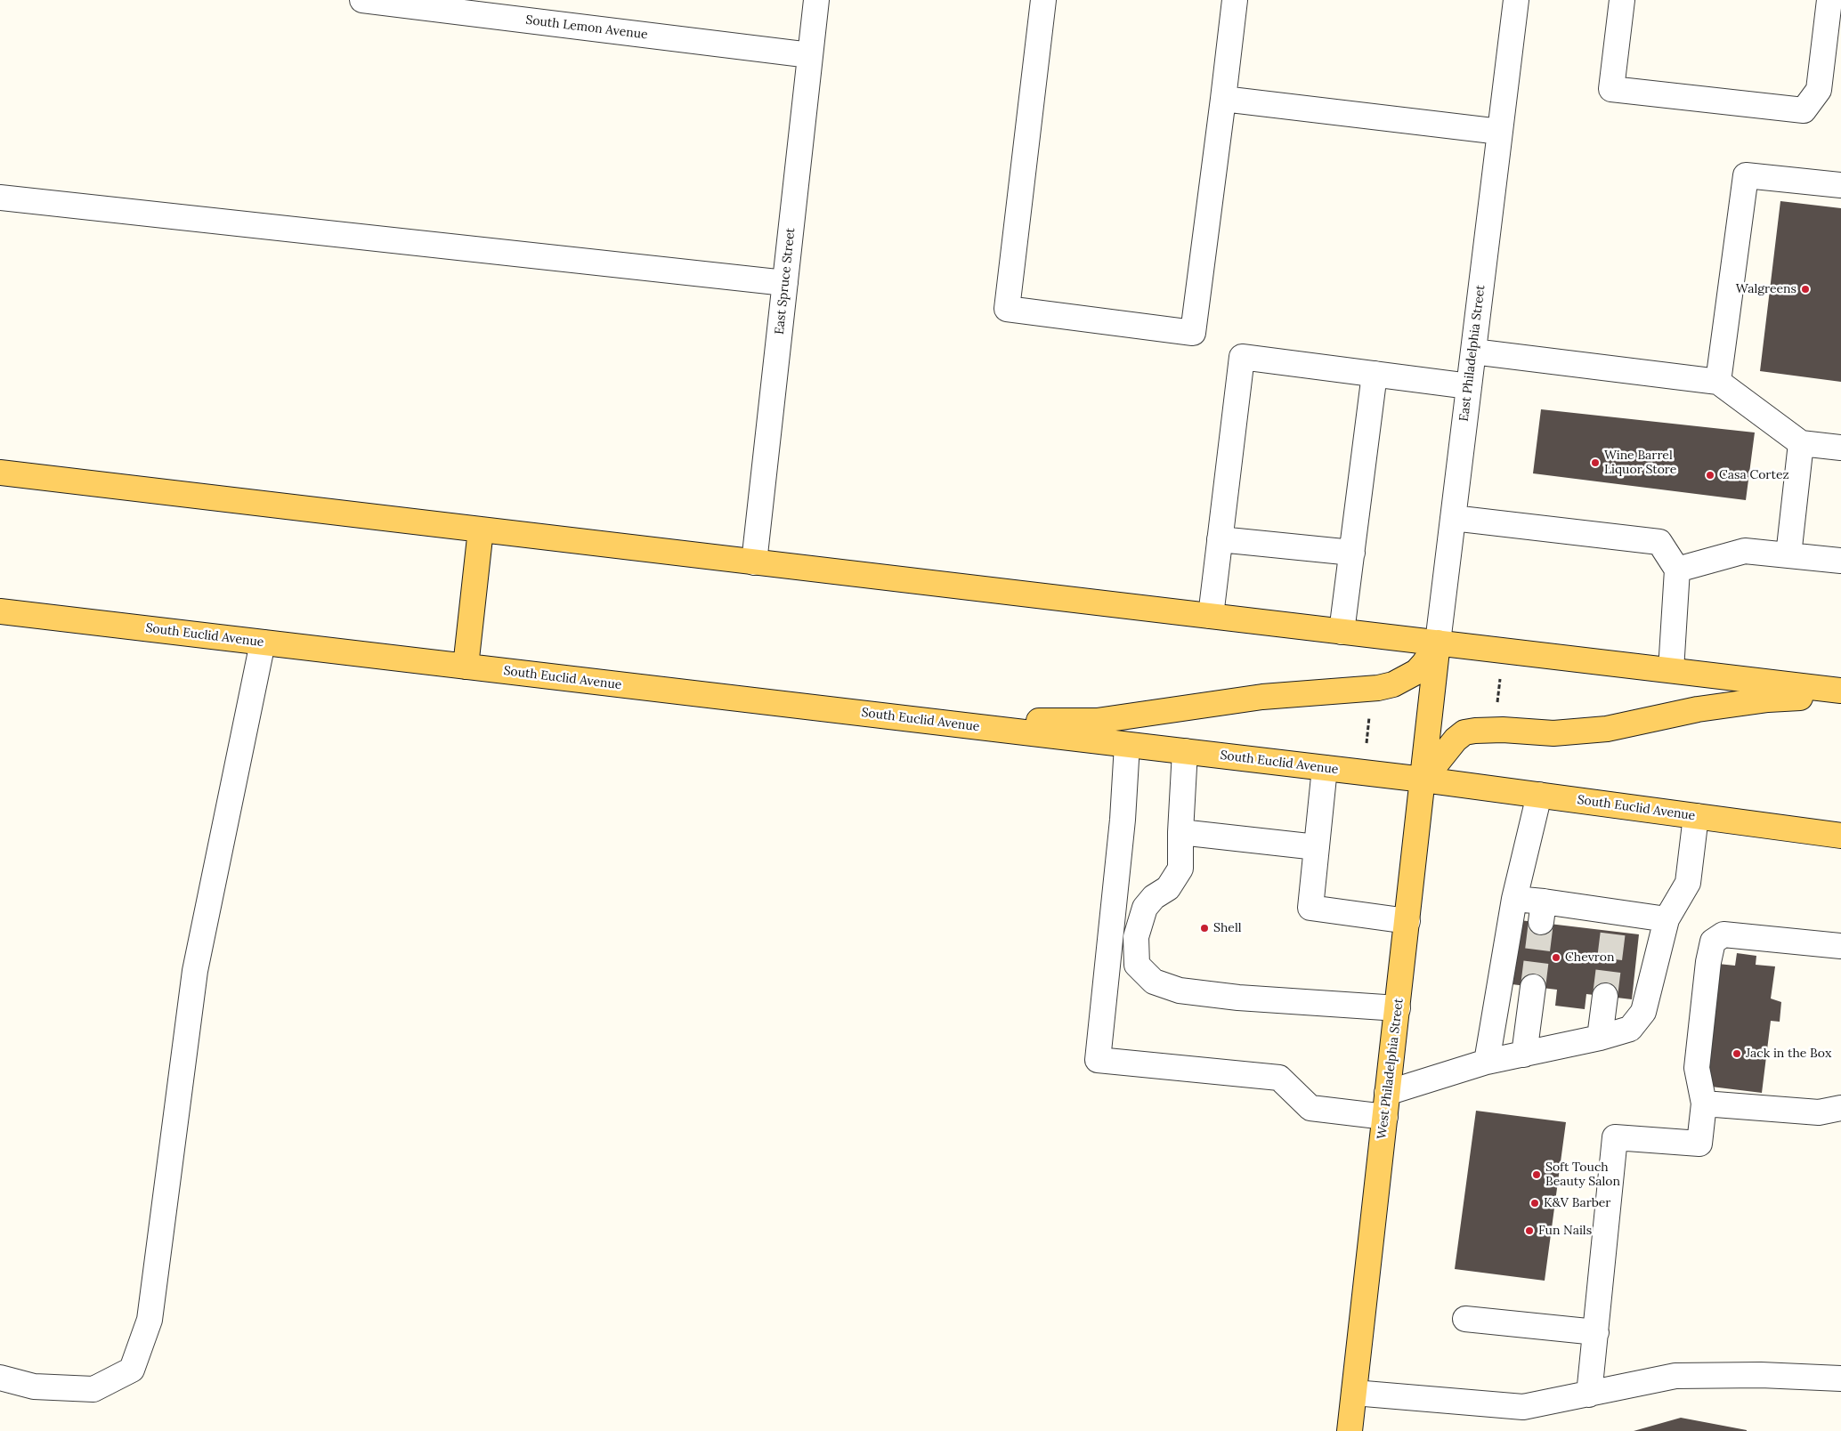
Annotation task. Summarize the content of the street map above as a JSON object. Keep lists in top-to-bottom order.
{
  "streets": {
    "main road": ["East Philadelphia Street", "South Euclid Avenue", "West Philadelphia Street"],
    "street": ["South Lemon Avenue", "East Spruce Street"]
  },
  "crossings": [
    ["South Lemon Avenue", "East Spruce Street"],
    ["East Philadelphia Street", "West Philadelphia Street"],
    ["South Euclid Avenue", "West Philadelphia Street"]
  ],
  "places": [
    "Walgreens",
    "Wine Barrel Liquor Store",
    "Casa Cortez",
    "Shell",
    "Chevron",
    "Jack in the Box",
    "Soft Touch Beauty Salon",
    "K&V Barber",
    "Fun Nails"
  ]
}
